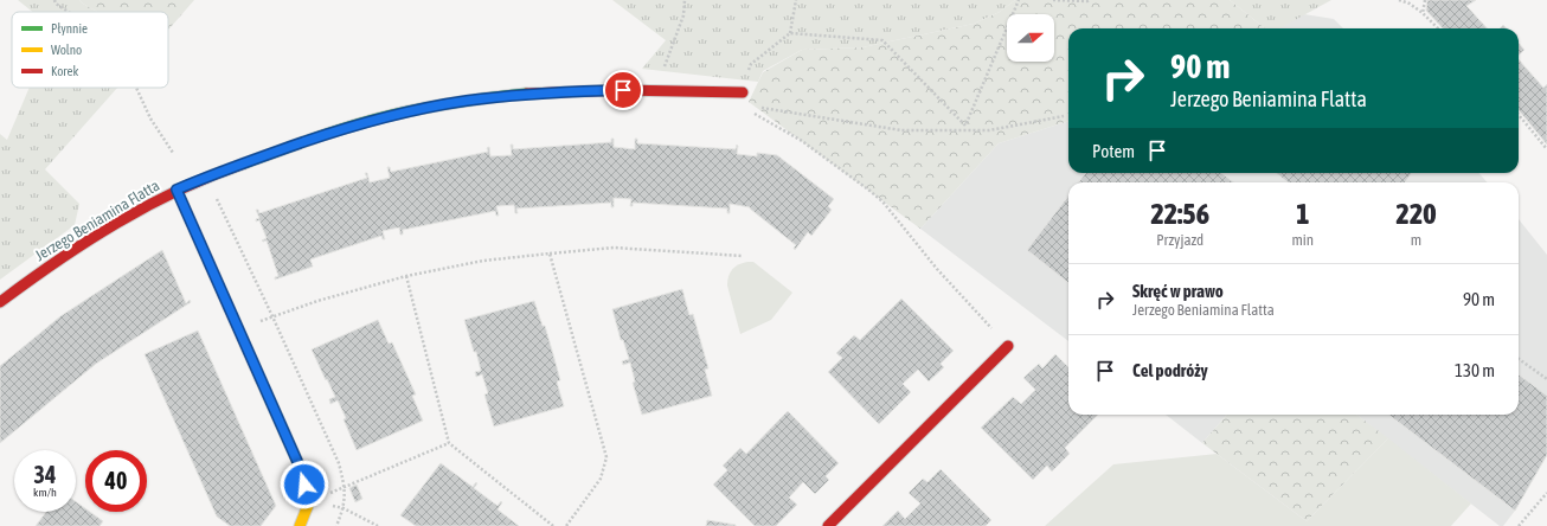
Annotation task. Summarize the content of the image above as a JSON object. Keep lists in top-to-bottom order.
{
  "streets": {
    "street": ["Jerzego Beniamina Flatta"]
  },
  "legend": ["Płynnie", "Wolno", "Korek"],
  "north": "right",
  "page": {
    "turn": ["90 m", "Jerzego Beniamina Flatta"],
    "then": "Potem",
    "eta": [
      "22:56",
      "Przyjazd",
      "1",
      "min",
      "220",
      "m"
    ],
    "list": [
      {
        "name": "Skręć w prawo",
        "note": "Jerzego Beniamina Flatta",
        "value": "90 m"
      },
      {
        "name": "Cel podróży",
        "value": "130 m"
      }
    ],
    "speed": "34 km/h",
    "limit": "40"
  }
}
